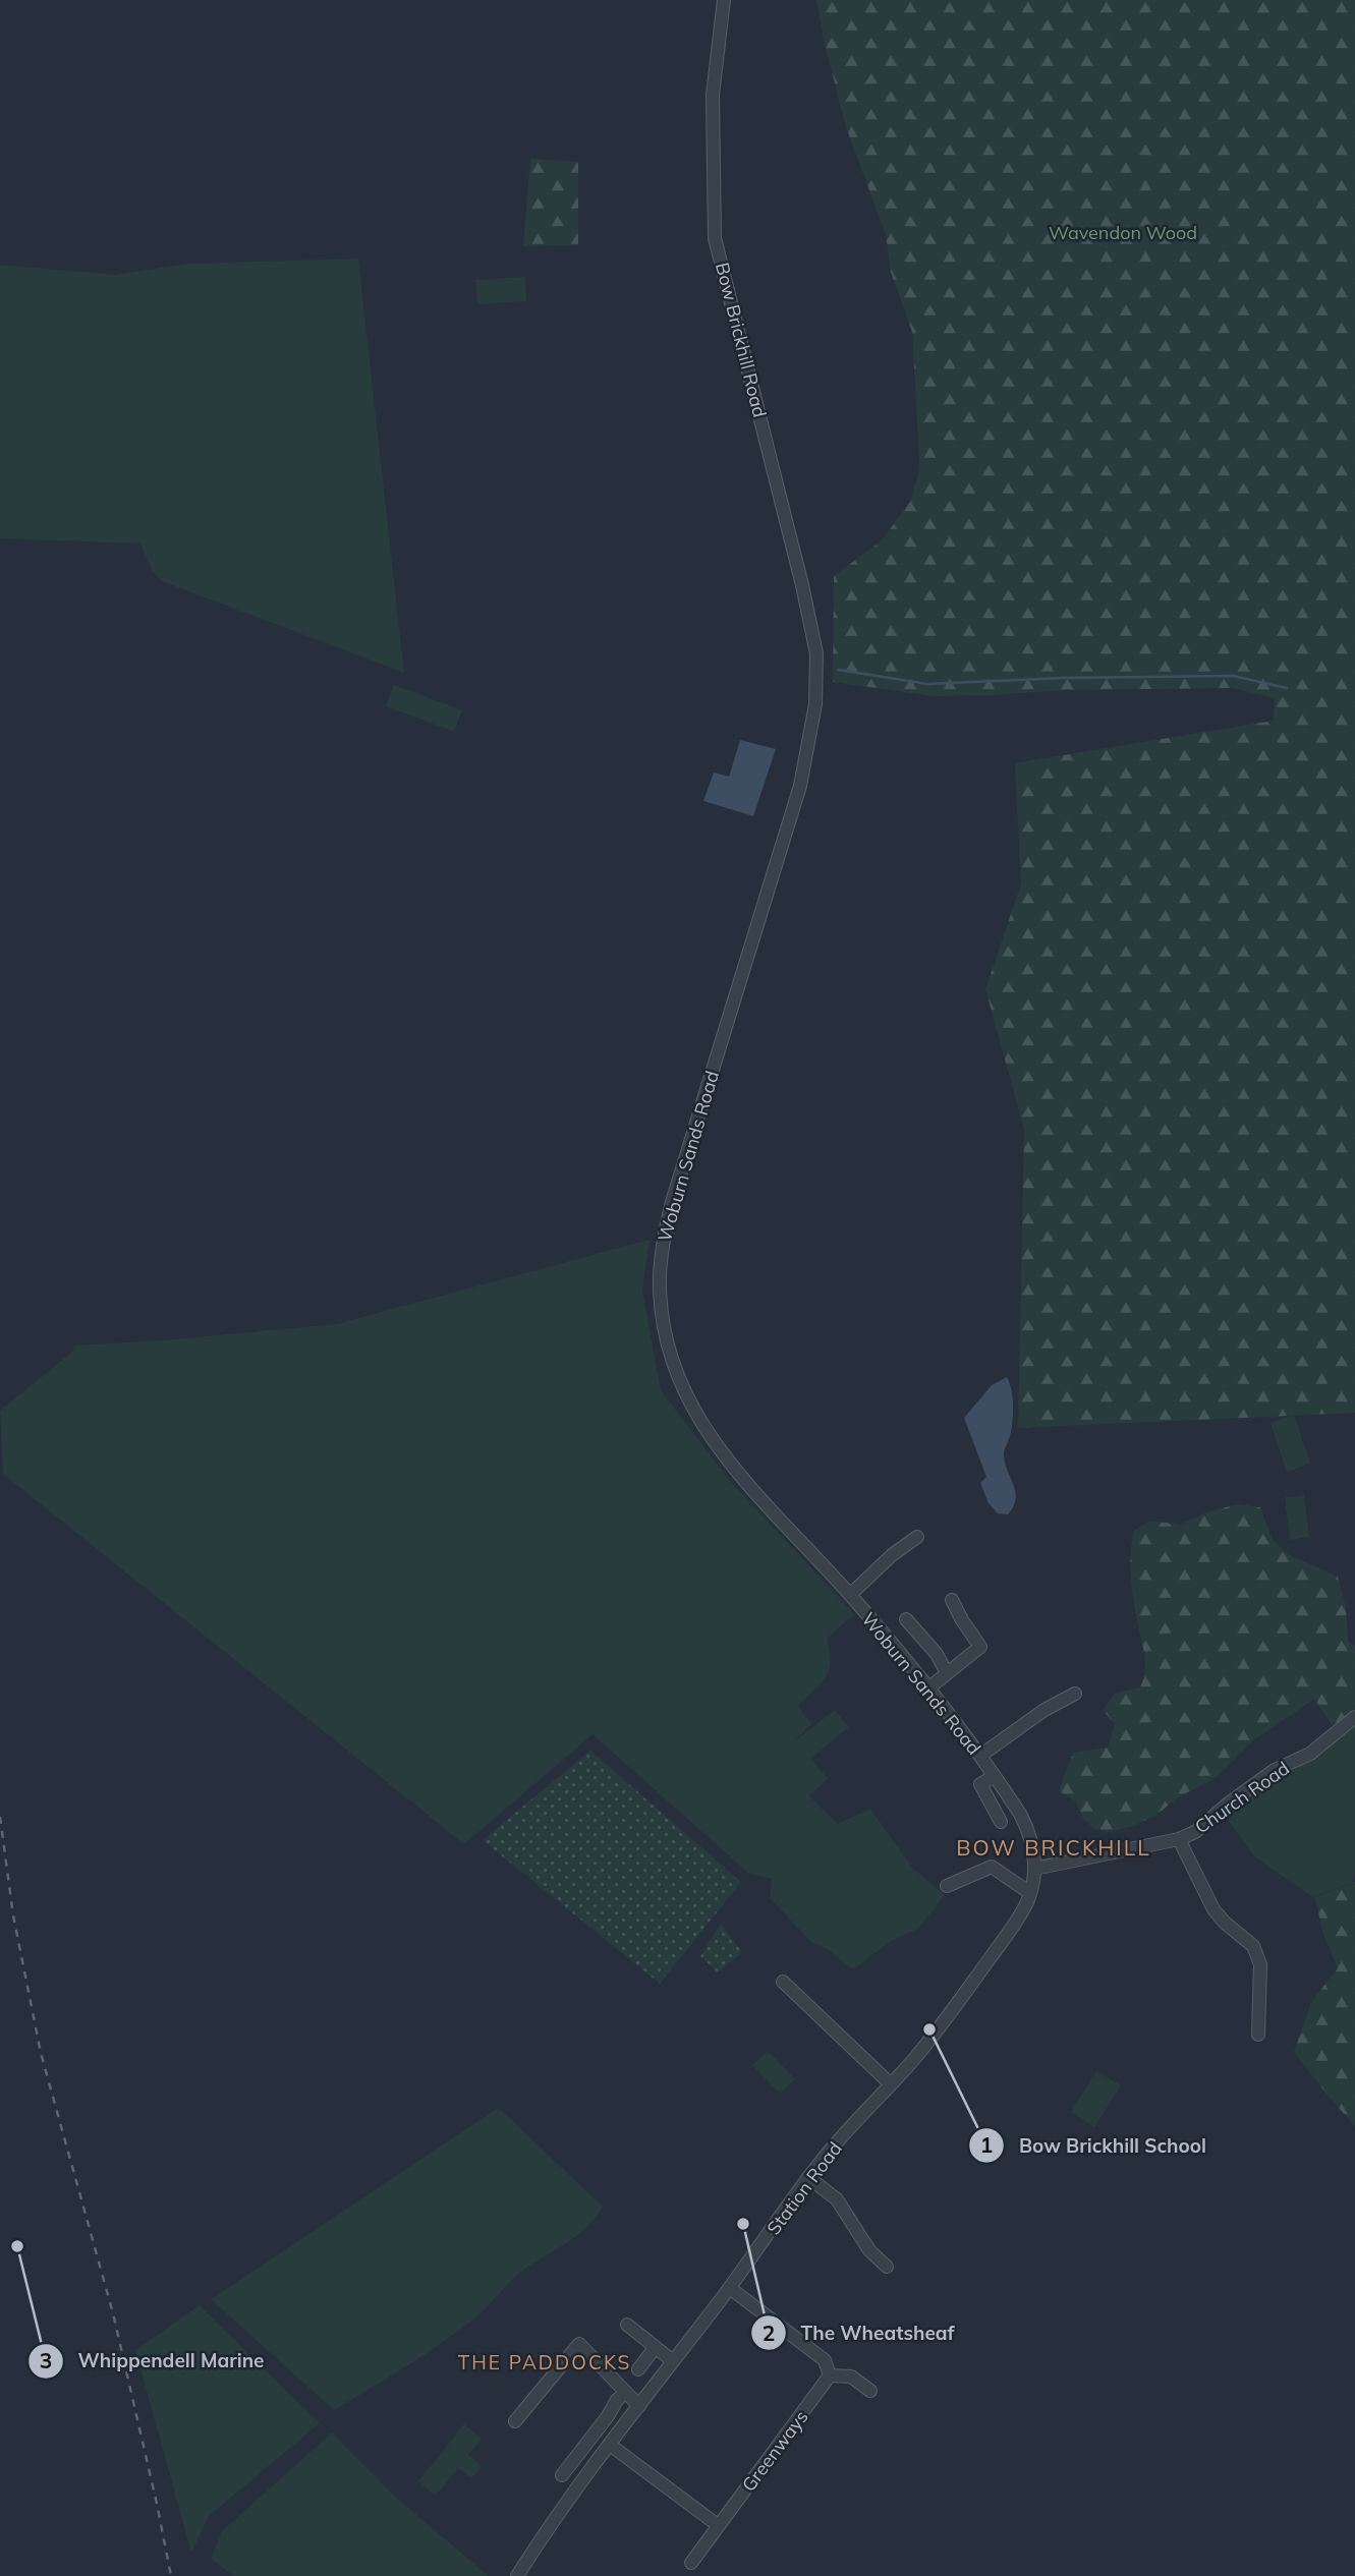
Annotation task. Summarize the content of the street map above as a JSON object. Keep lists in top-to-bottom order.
{
  "streets": {
    "street": [
      "Bow Brickhill Road",
      "Woburn Sands Road",
      "Church Road",
      "Station Road",
      "Greenways"
    ]
  },
  "crossings": [
    ["Bow Brickhill Road", "Woburn Sands Road"],
    ["Woburn Sands Road", "Church Road"],
    ["Woburn Sands Road", "Station Road"],
    ["Church Road", "Station Road"]
  ],
  "districts": ["BOW BRICKHILL", "THE PADDOCKS"],
  "parks": ["Wavendon Wood"],
  "places": ["Bow Brickhill School", "The Wheatsheaf", "Whippendell Marine"]
}
